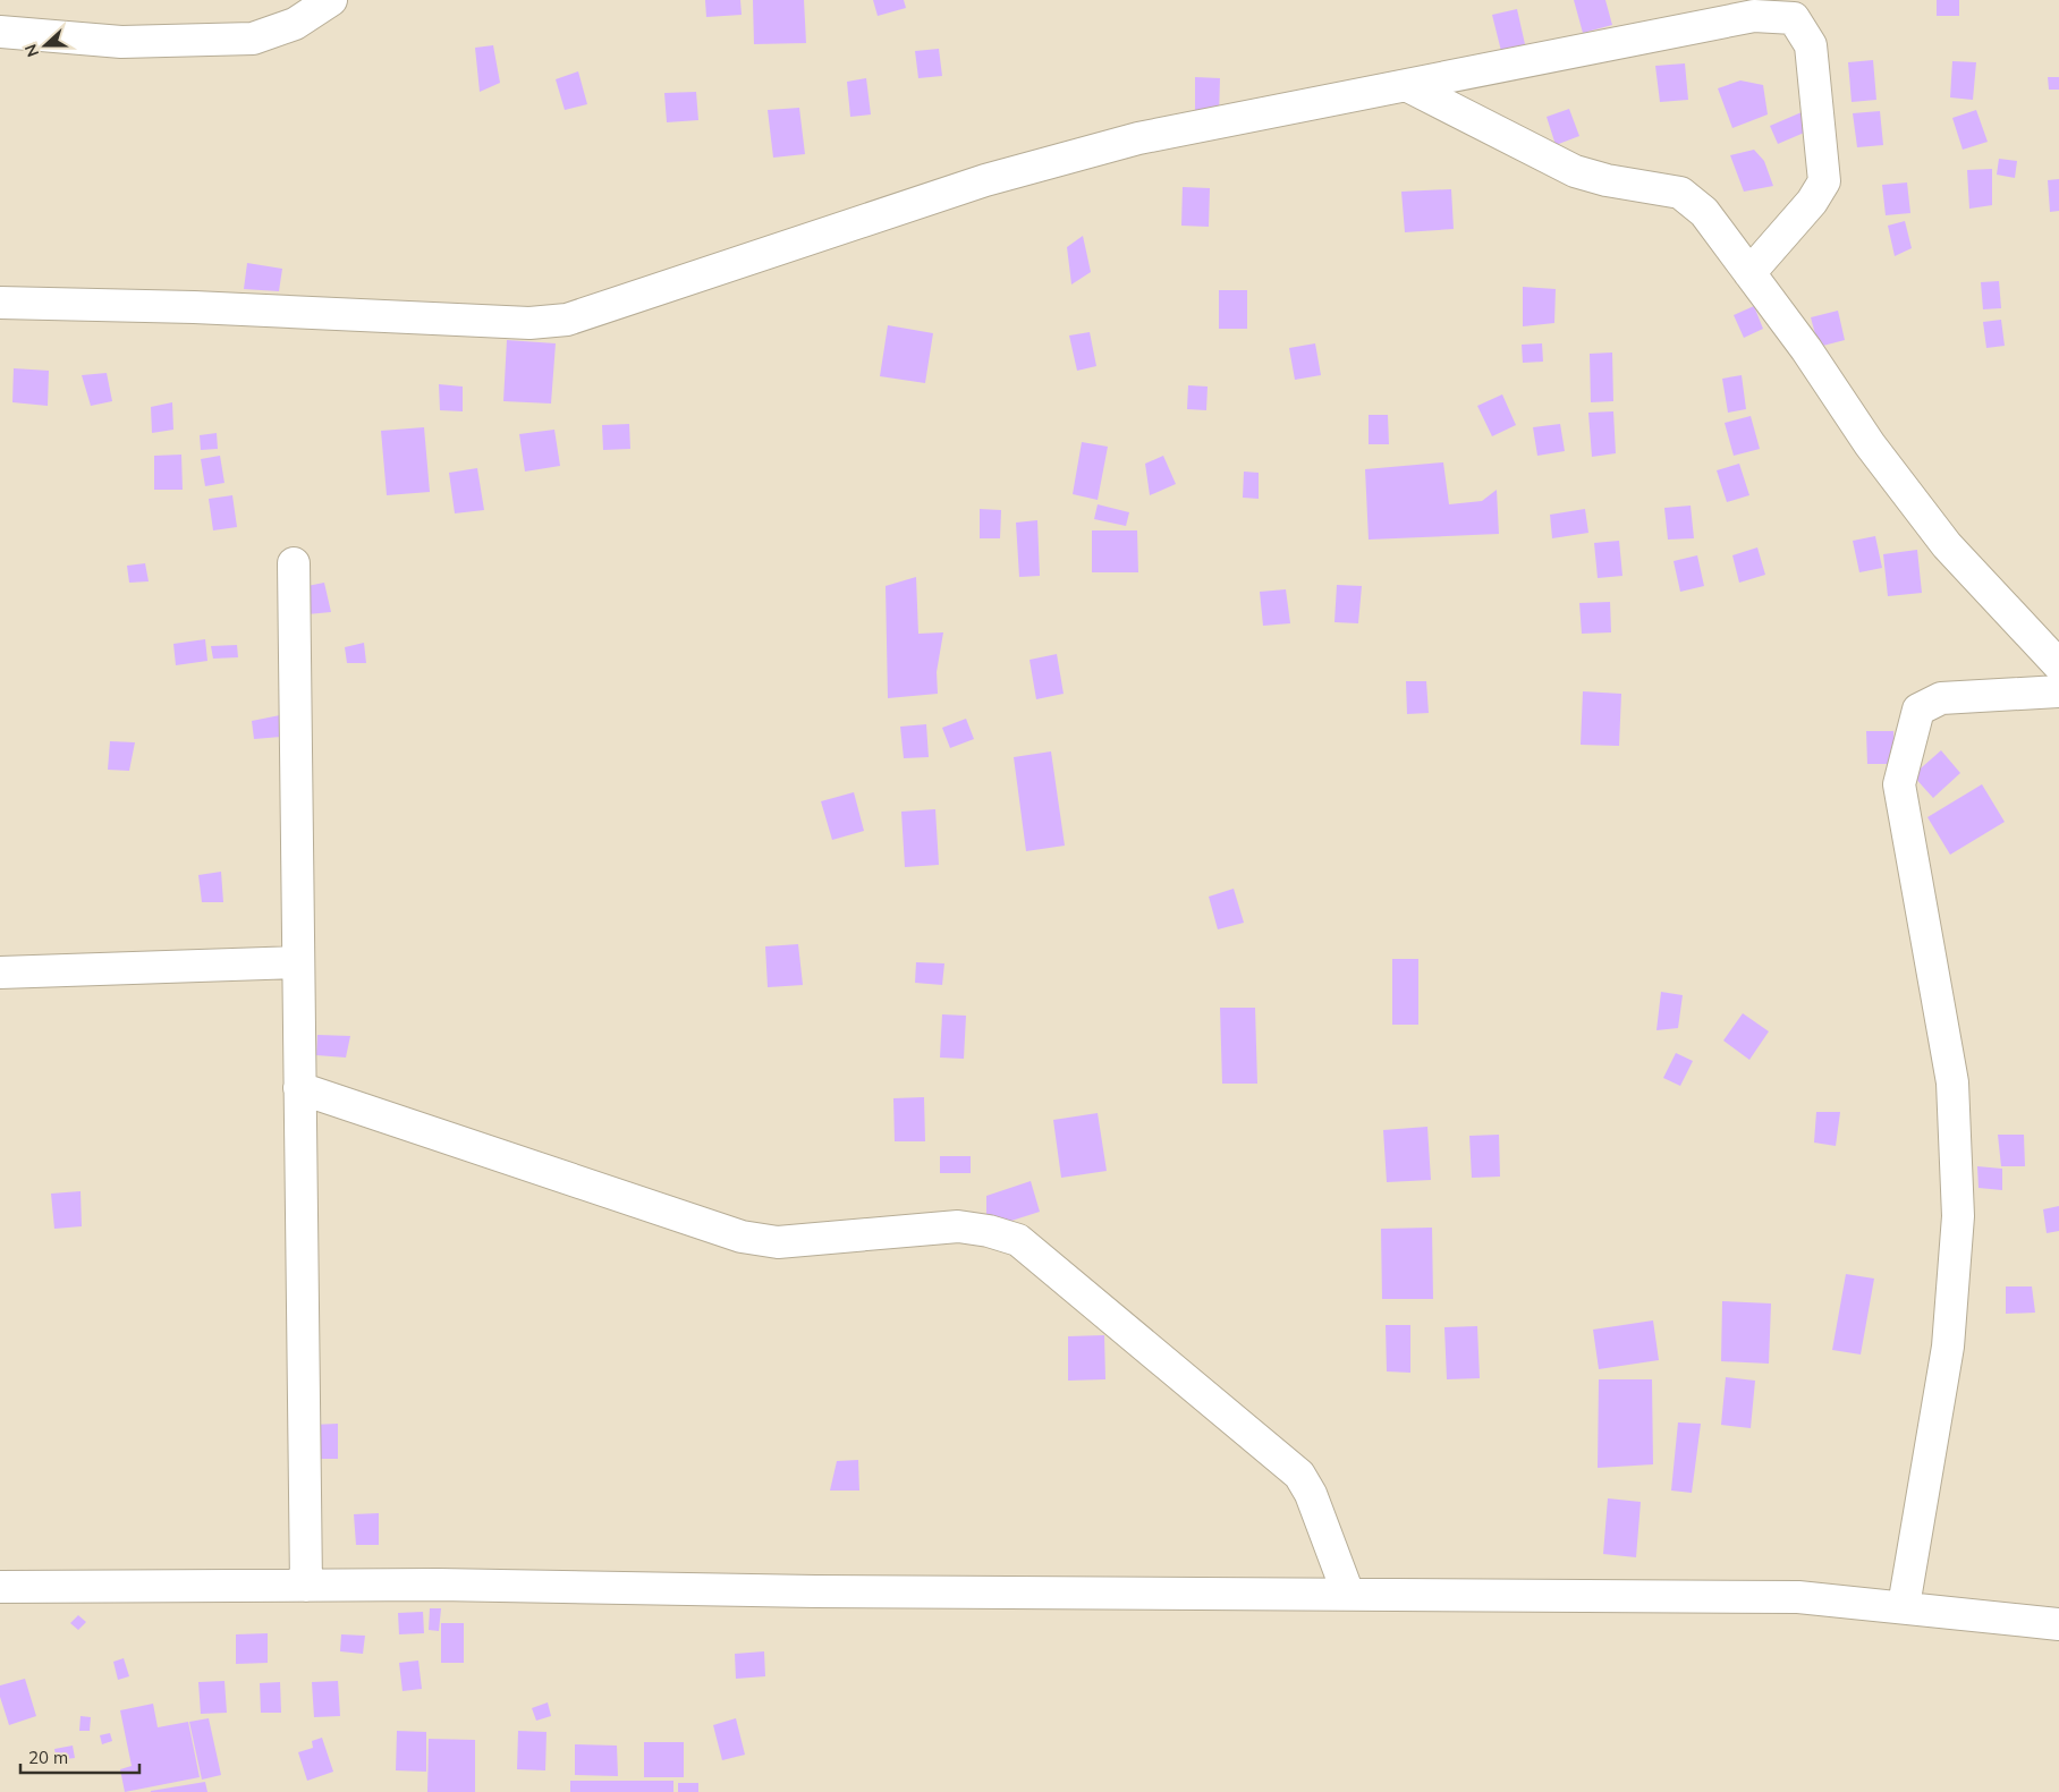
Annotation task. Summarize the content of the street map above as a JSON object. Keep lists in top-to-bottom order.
{
  "scale_bar": "20 m",
  "north": "left"
}
